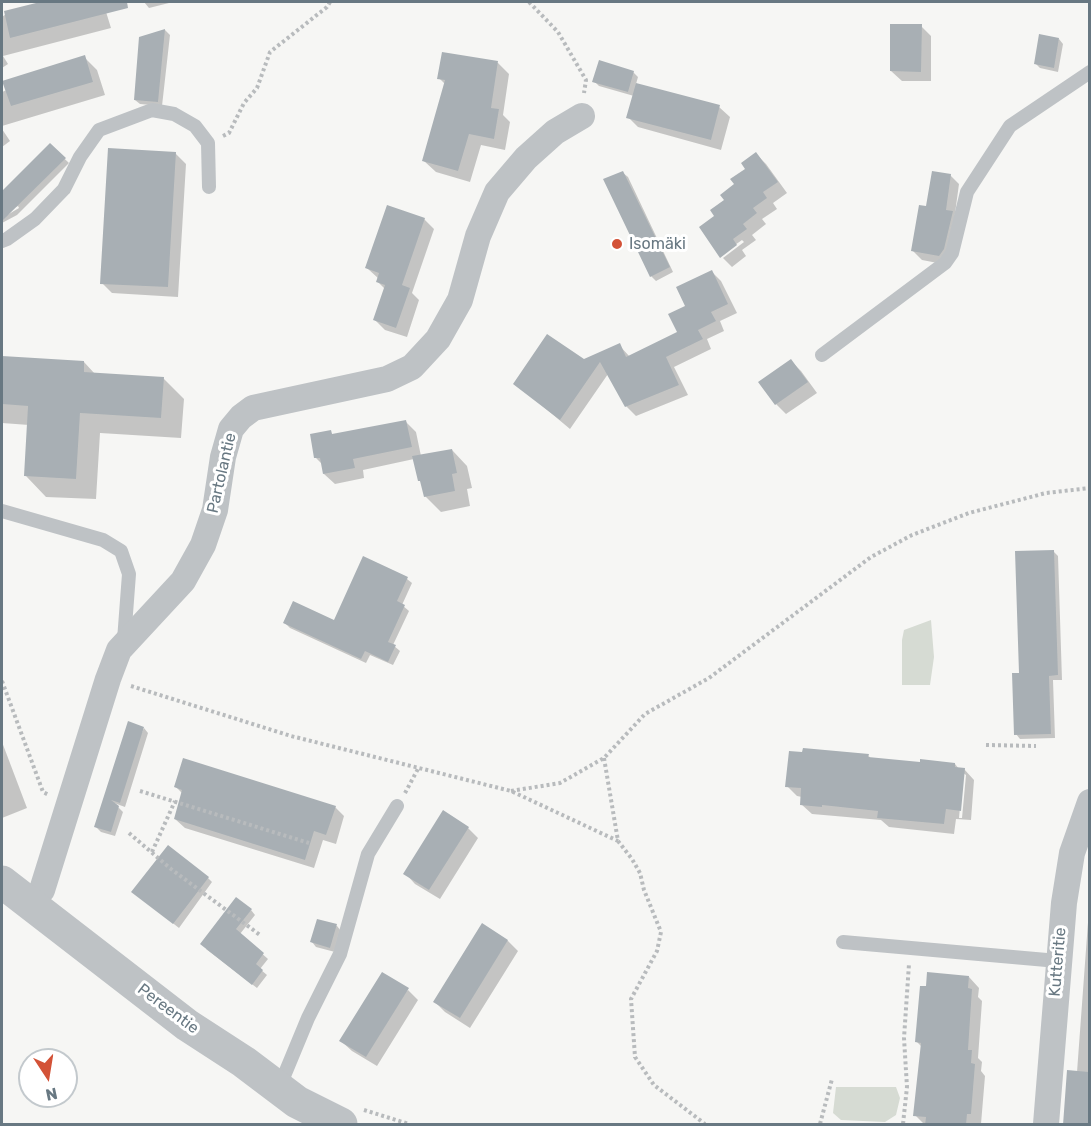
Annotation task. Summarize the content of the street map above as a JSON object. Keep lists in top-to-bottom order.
{
  "streets": {
    "street": ["Partolantie", "Kutteritie", "Pereentie"]
  },
  "crossings": [
    ["Partolantie", "Pereentie"]
  ],
  "places": ["Isomäki"],
  "north": "bottom"
}
